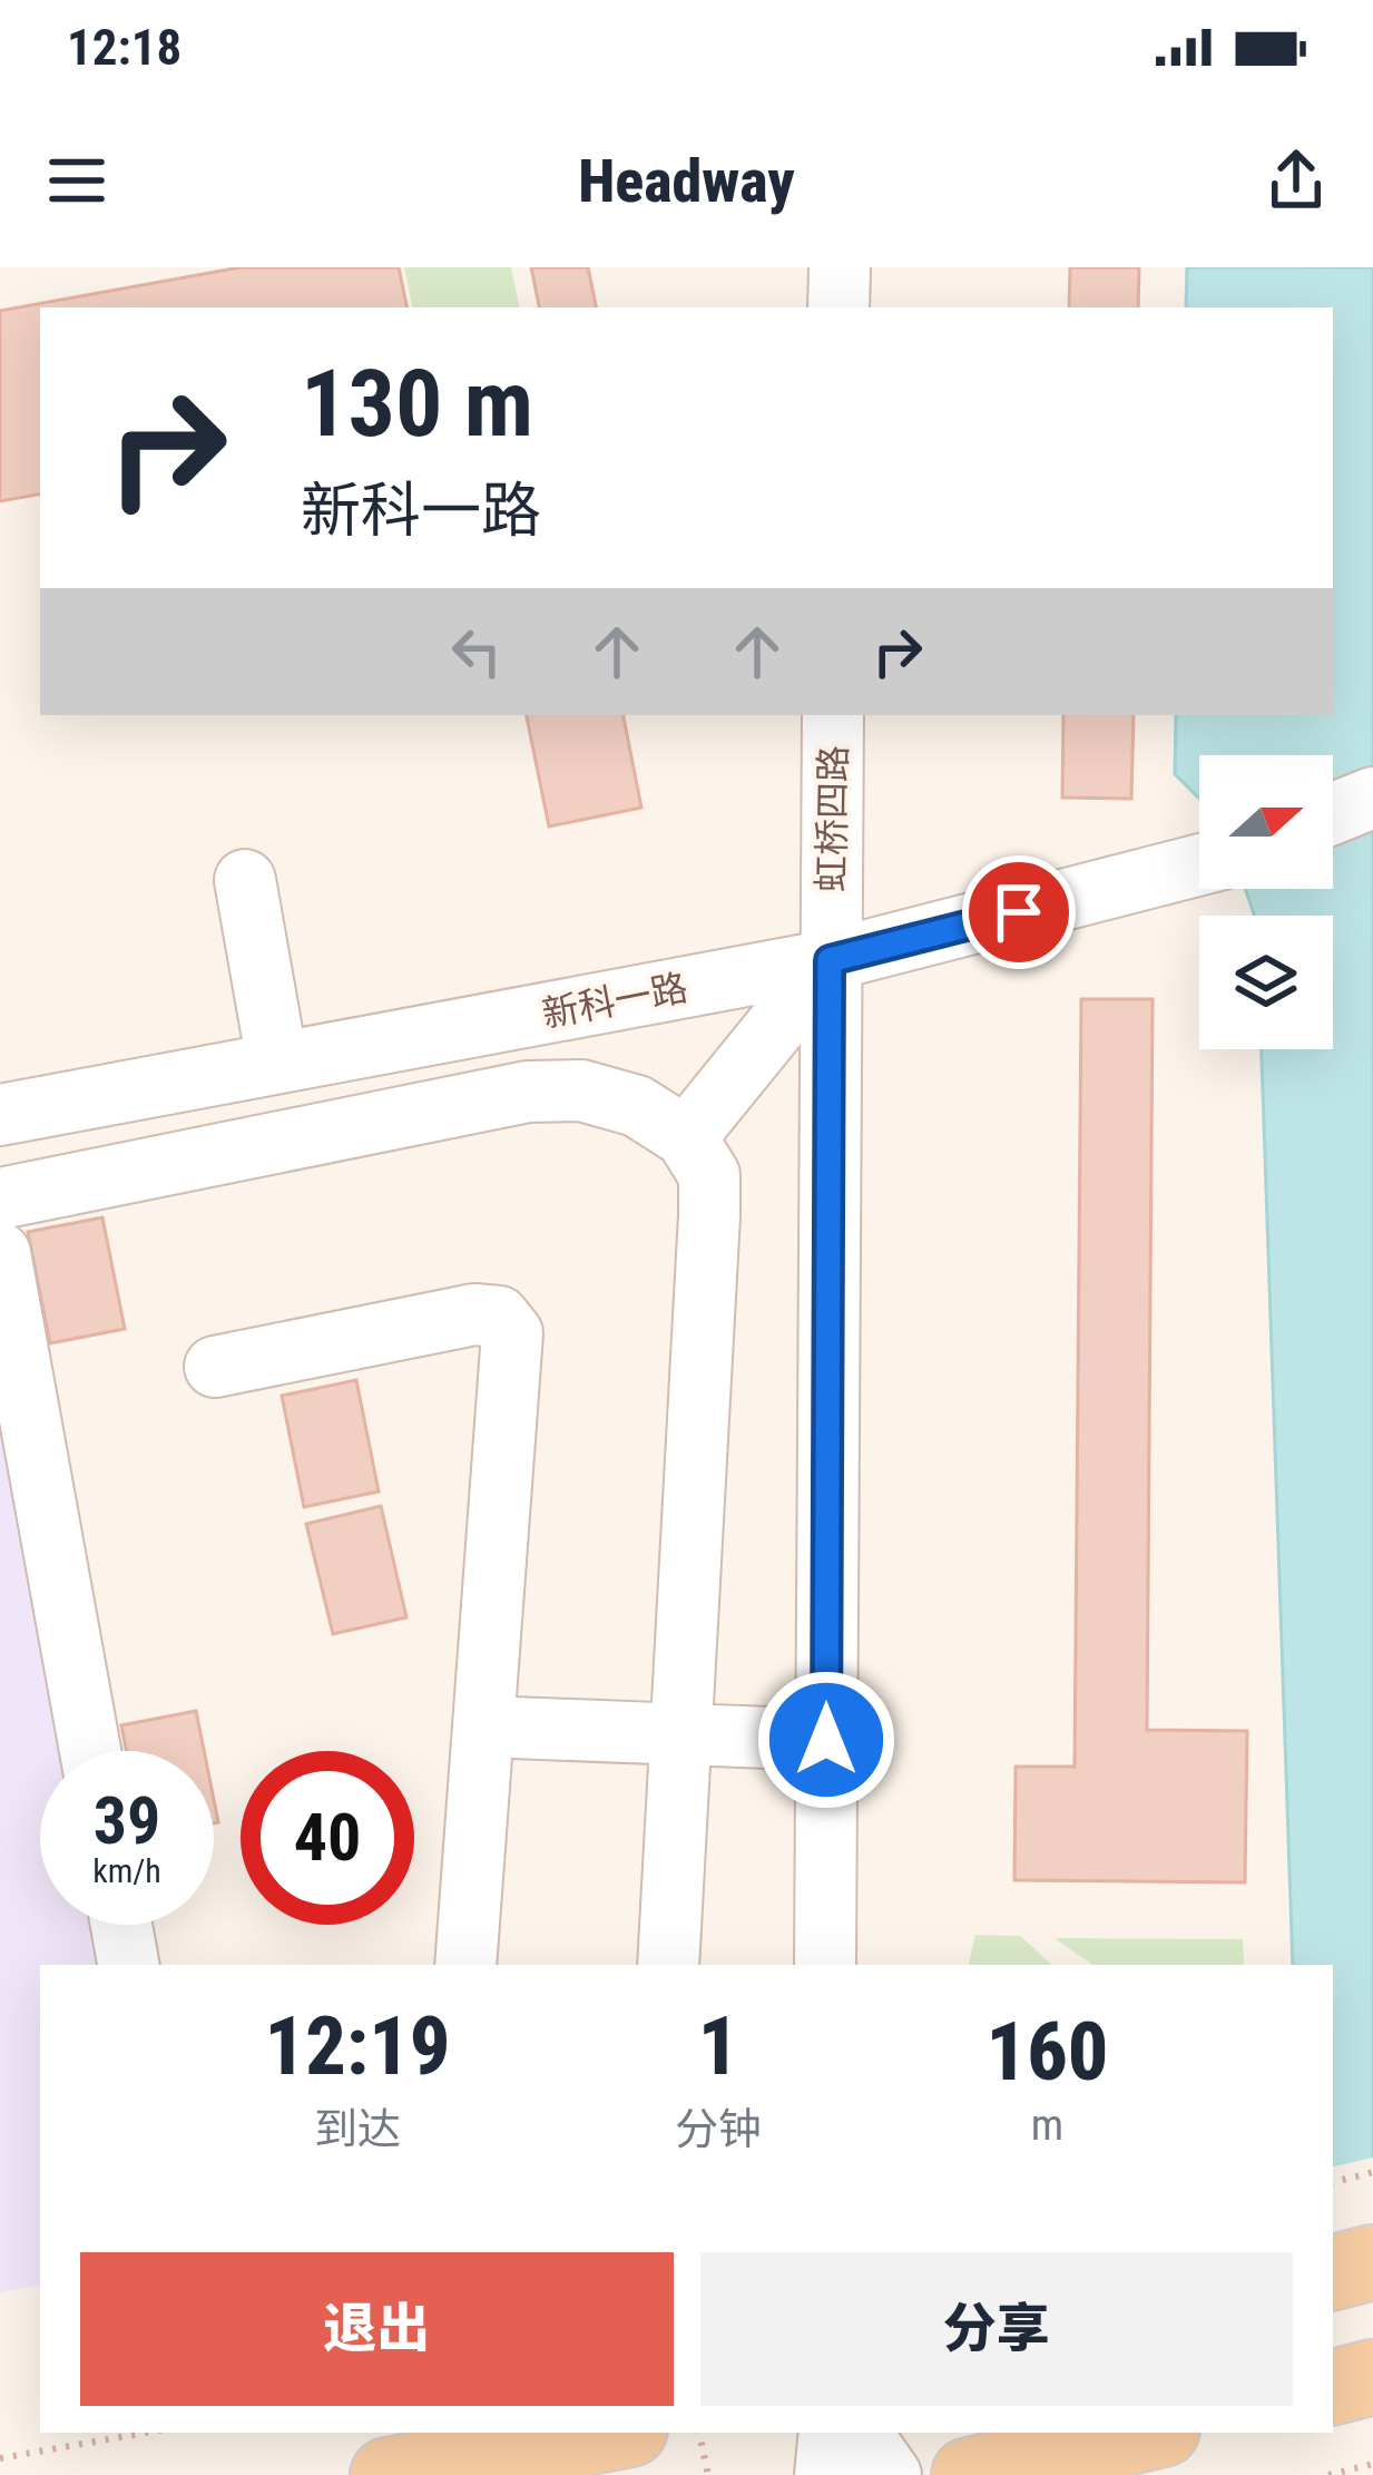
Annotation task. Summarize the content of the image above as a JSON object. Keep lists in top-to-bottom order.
{
  "streets": {
    "street": ["虹桥四路", "新科一路"]
  },
  "crossings": [
    ["虹桥四路", "新科一路"]
  ],
  "north": "right",
  "page": {
    "status": "12:18",
    "header": "Headway",
    "turn": ["130 m", "新科一路"],
    "speed": "39 km/h",
    "limit": "40",
    "eta": [
      "12:19",
      "到达",
      "1",
      "分钟",
      "160",
      "m"
    ],
    "buttons": ["退出", "分享"]
  }
}
